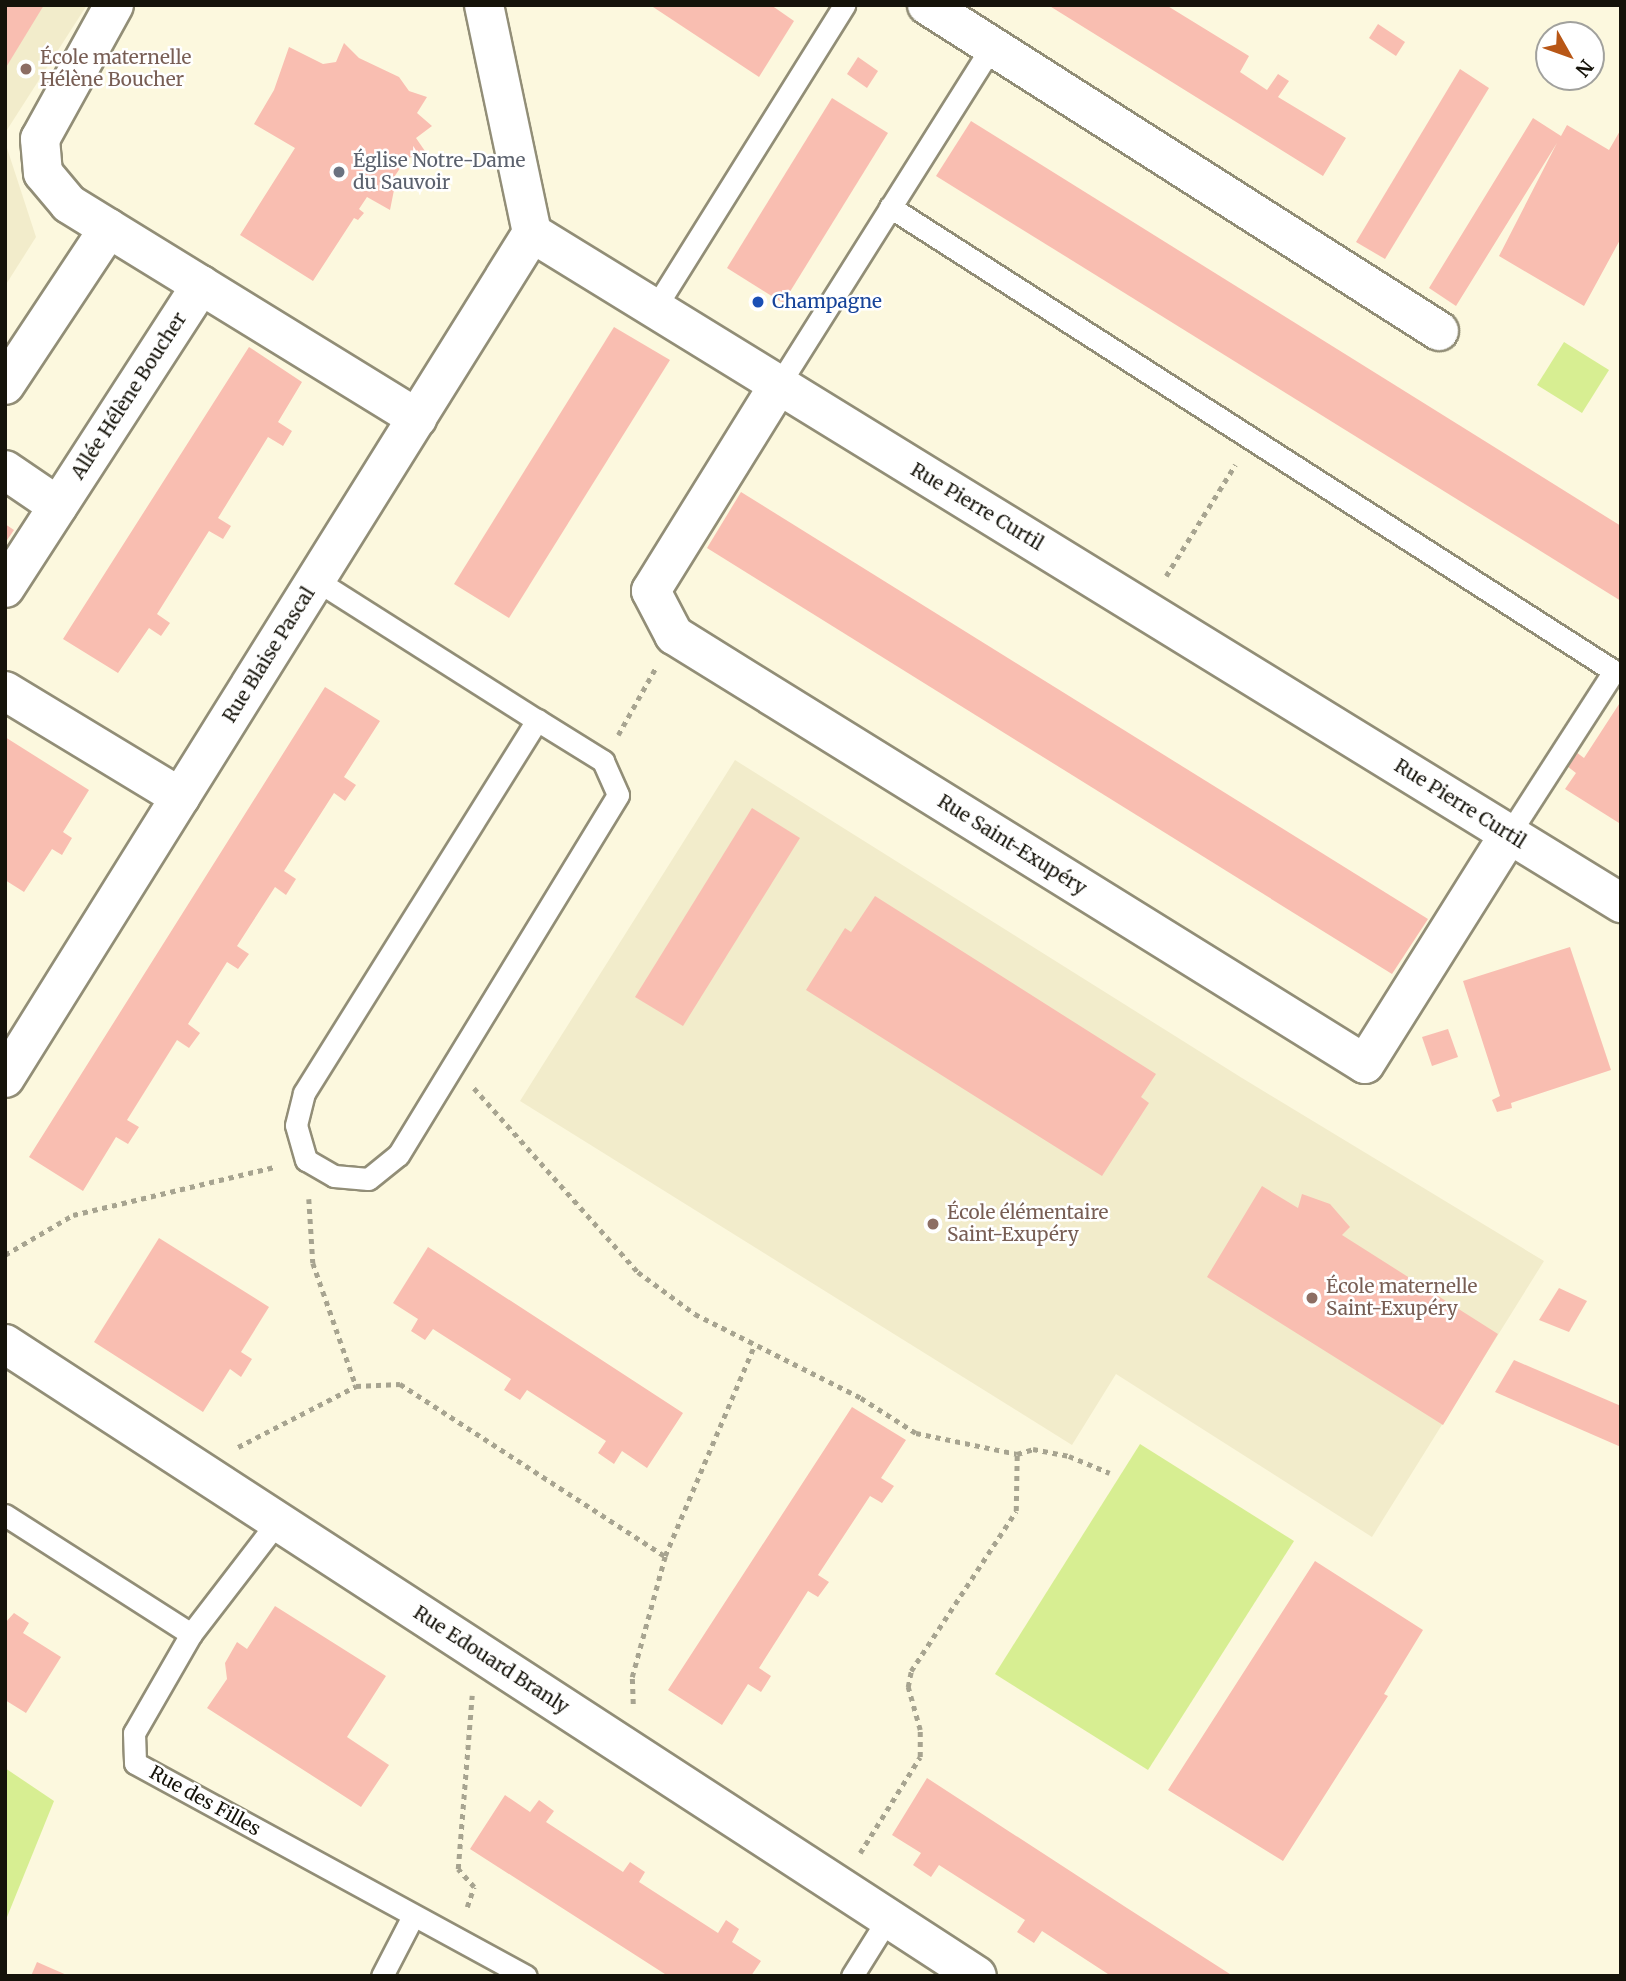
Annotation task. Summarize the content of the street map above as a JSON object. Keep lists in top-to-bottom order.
{
  "streets": {
    "street": [
      "Allée Hélène Boucher",
      "Rue Pierre Curtil",
      "Rue Blaise Pascal",
      "Rue Saint-Exupéry",
      "Rue Edouard Branly"
    ],
    "lane": ["Rue des Filles"]
  },
  "crossings": [
    ["Rue Pierre Curtil", "Rue Blaise Pascal"],
    ["Rue Pierre Curtil", "Rue Saint-Exupéry"],
    ["Rue Edouard Branly", "Rue des Filles"]
  ],
  "places": [
    "École maternelle Hélène Boucher",
    "Église Notre-Dame du Sauvoir",
    "Champagne",
    "École élémentaire Saint-Exupéry",
    "École maternelle Saint-Exupéry"
  ],
  "north": "bottom right"
}
